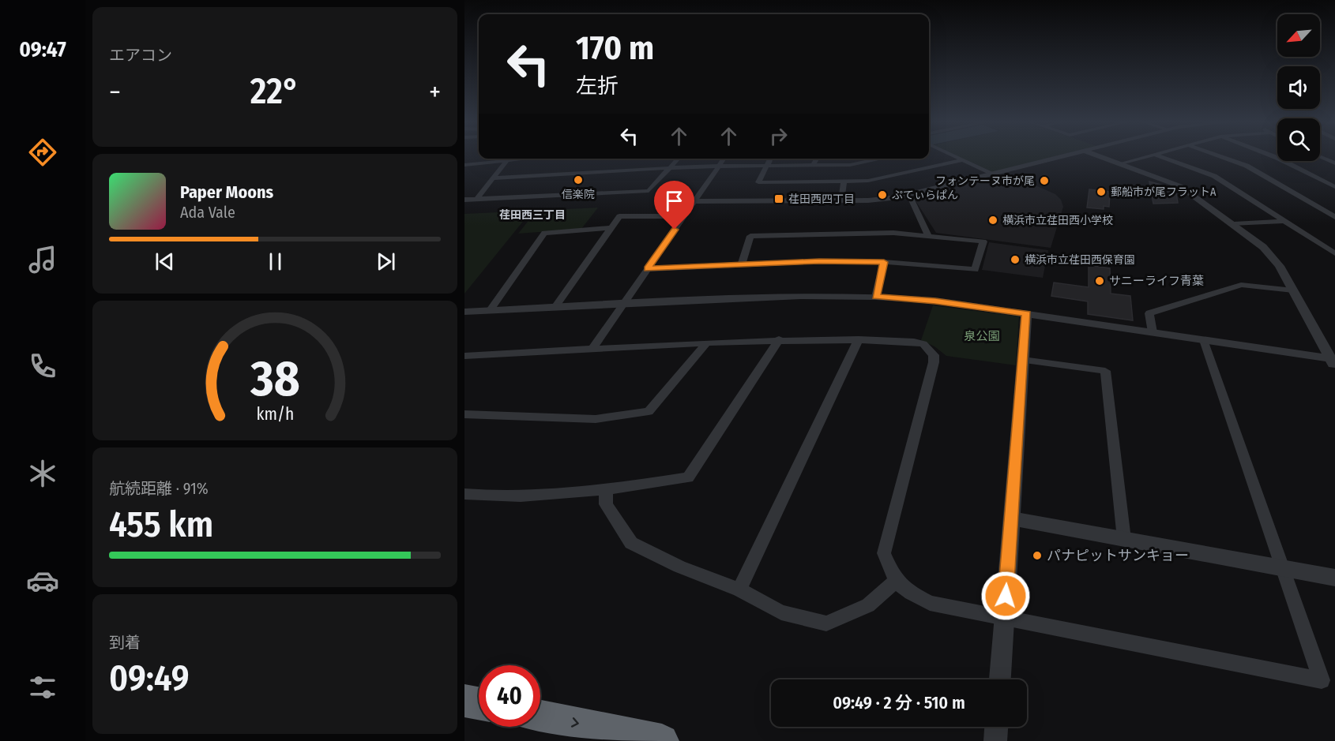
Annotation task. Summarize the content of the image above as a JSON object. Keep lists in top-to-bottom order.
{
  "districts": ["荏田西三丁目"],
  "parks": ["泉公園"],
  "places": {
    "other": [
      "信楽院",
      "フォンテーヌ市が尾",
      "郵船市が尾フラットA",
      "ぷてぃらぱん",
      "横浜市立荏田西小学校",
      "横浜市立荏田西保育園",
      "サニーライフ青葉",
      "パナピットサンキョー"
    ],
    "transit": ["荏田西四丁目"]
  },
  "north": "bottom left",
  "page": {
    "tabs": "09:47",
    "tile": [
      "エアコン",
      ["航続距離 · 91%", "455 km"],
      ["到着", "09:49"]
    ],
    "turn": ["170 m", "左折"],
    "heat": ["−", "22°", "+"],
    "song": ["Paper Moons", "Ada Vale"],
    "limit": "40",
    "trip": "09:49 · 2 分 · 510 m",
    "gauge": ["38", "km/h"]
  }
}
